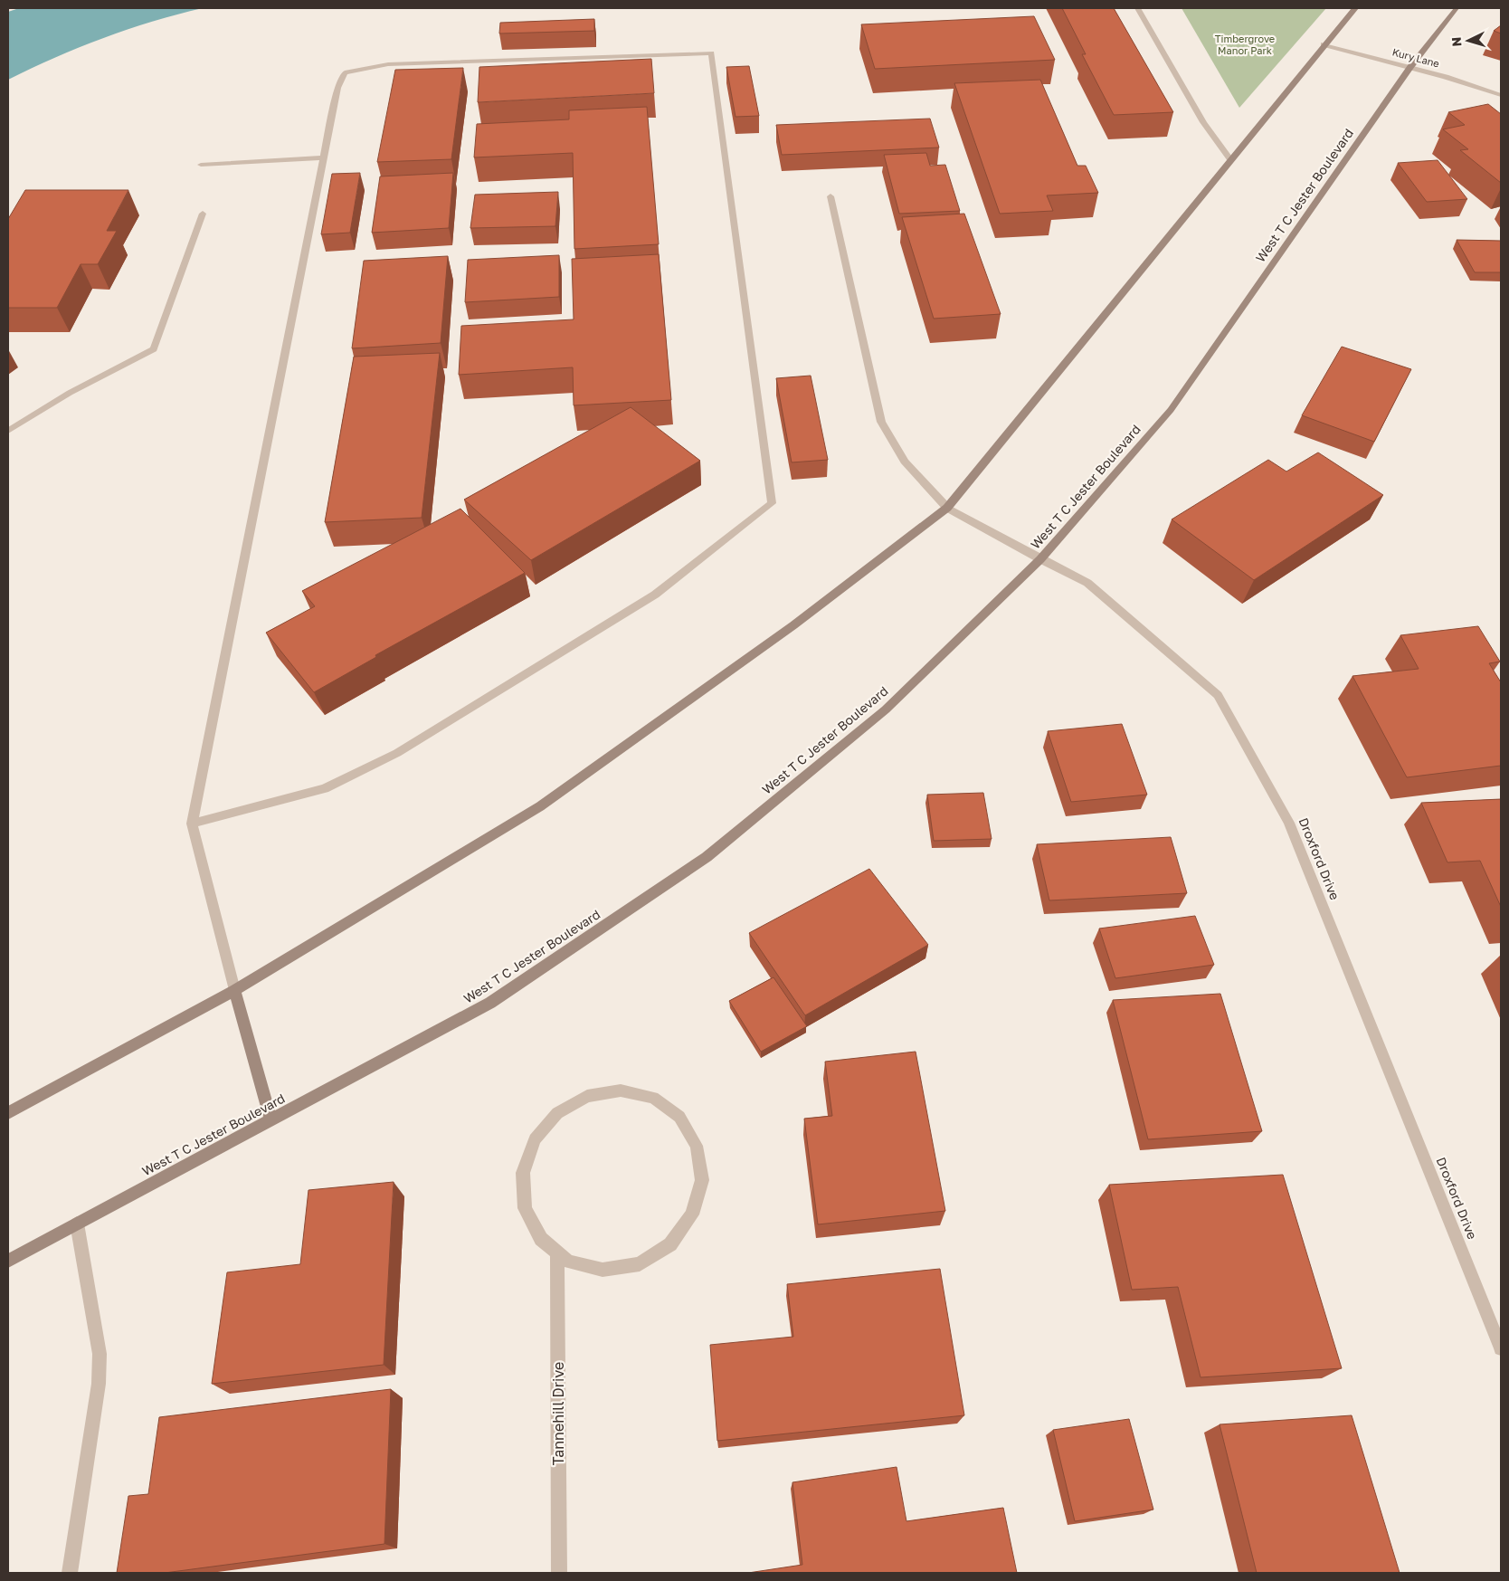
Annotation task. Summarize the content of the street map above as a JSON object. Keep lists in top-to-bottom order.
{
  "streets": {
    "main road": ["West T C Jester Boulevard"],
    "street": ["Kury Lane", "Droxford Drive", "Tannehill Drive"]
  },
  "crossings": [
    ["Kury Lane", "West T C Jester Boulevard"],
    ["West T C Jester Boulevard", "Droxford Drive"]
  ],
  "parks": ["Timbergrove Manor Park"],
  "north": "left"
}
